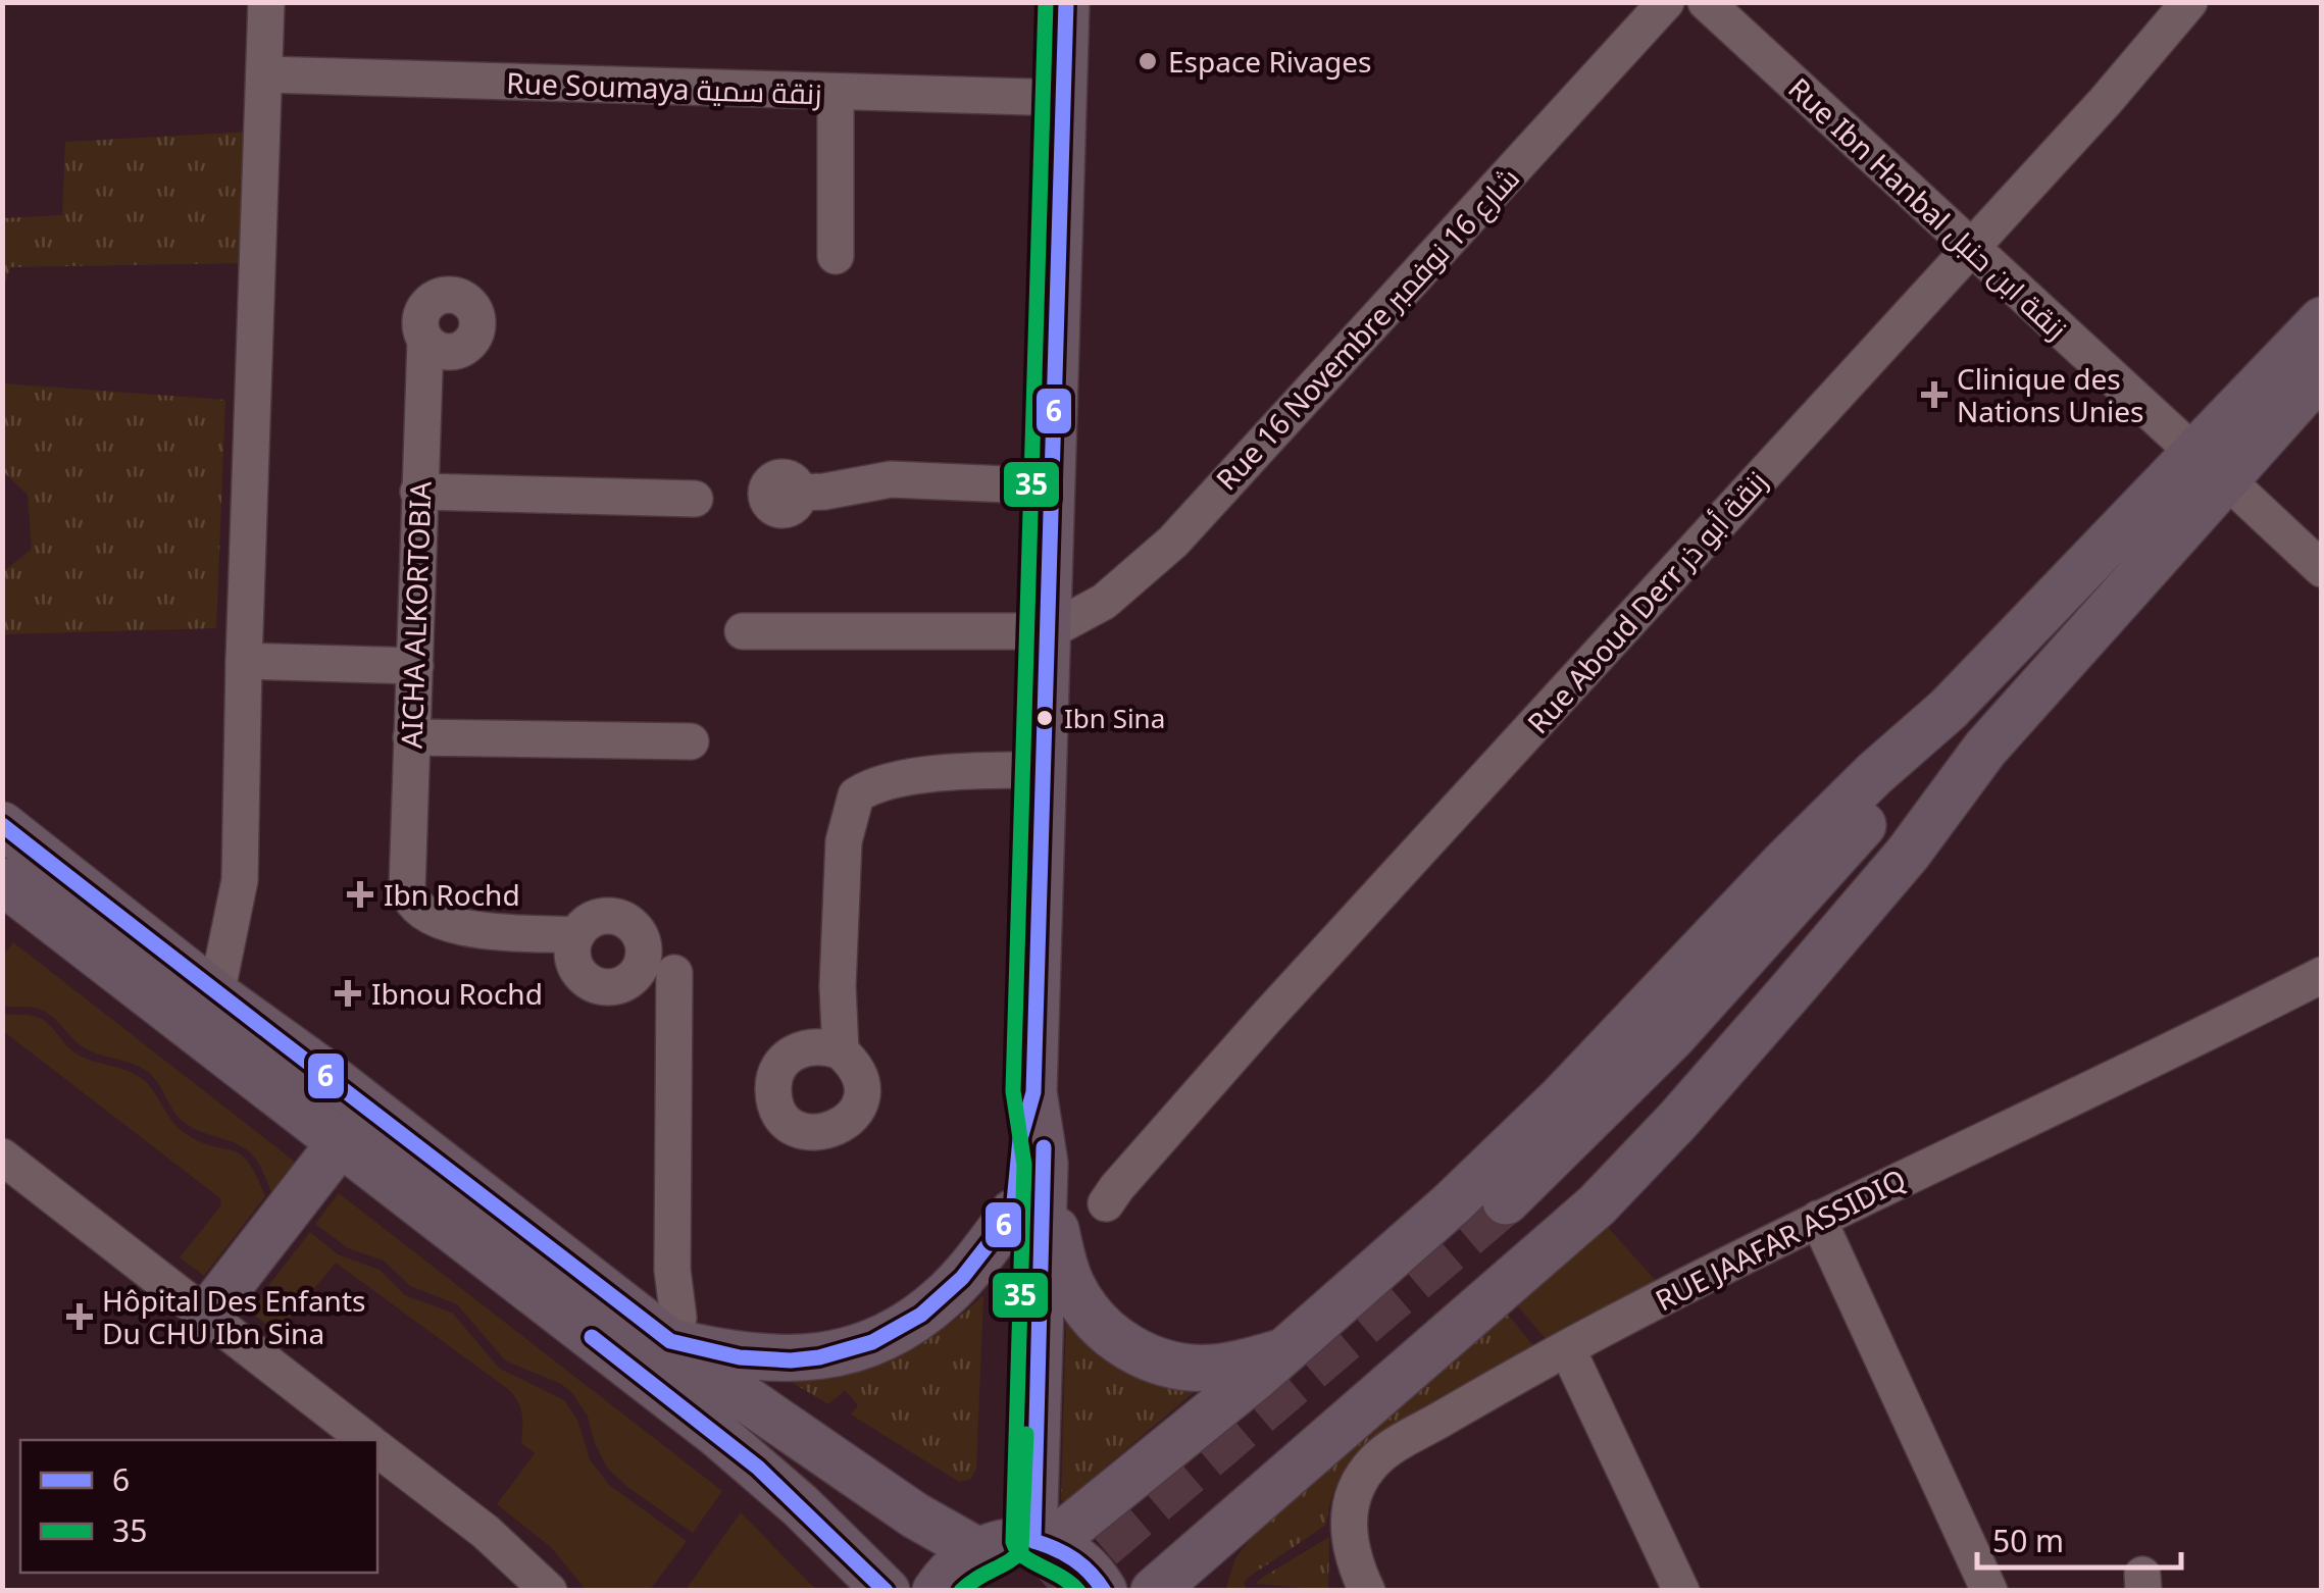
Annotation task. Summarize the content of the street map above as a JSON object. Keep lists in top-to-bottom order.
{
  "streets": {
    "street": [
      "Rue Soumaya زنقة سمية",
      "Rue Ibn Hanbal زنقة ابن حنبل",
      "Rue 16 Novembre شارع 16 نوفمبر",
      "Rue Aboud Derr زنقة أبو ذر",
      "AICHA ALKORTOBIA",
      "RUE JAAFAR ASSIDIQ"
    ]
  },
  "crossings": [
    ["Rue Ibn Hanbal زنقة ابن حنبل", "Rue Aboud Derr زنقة أبو ذر"]
  ],
  "places": {
    "other": ["Espace Rivages", "Ibn Sina"],
    "health": [
      "Clinique des Nations Unies",
      "Ibn Rochd",
      "Ibnou Rochd",
      "Hôpital Des Enfants Du CHU Ibn Sina"
    ]
  },
  "lines": ["transit line 6", "transit line 35"],
  "legend": ["6", "35"],
  "scale_bar": "50 m"
}
